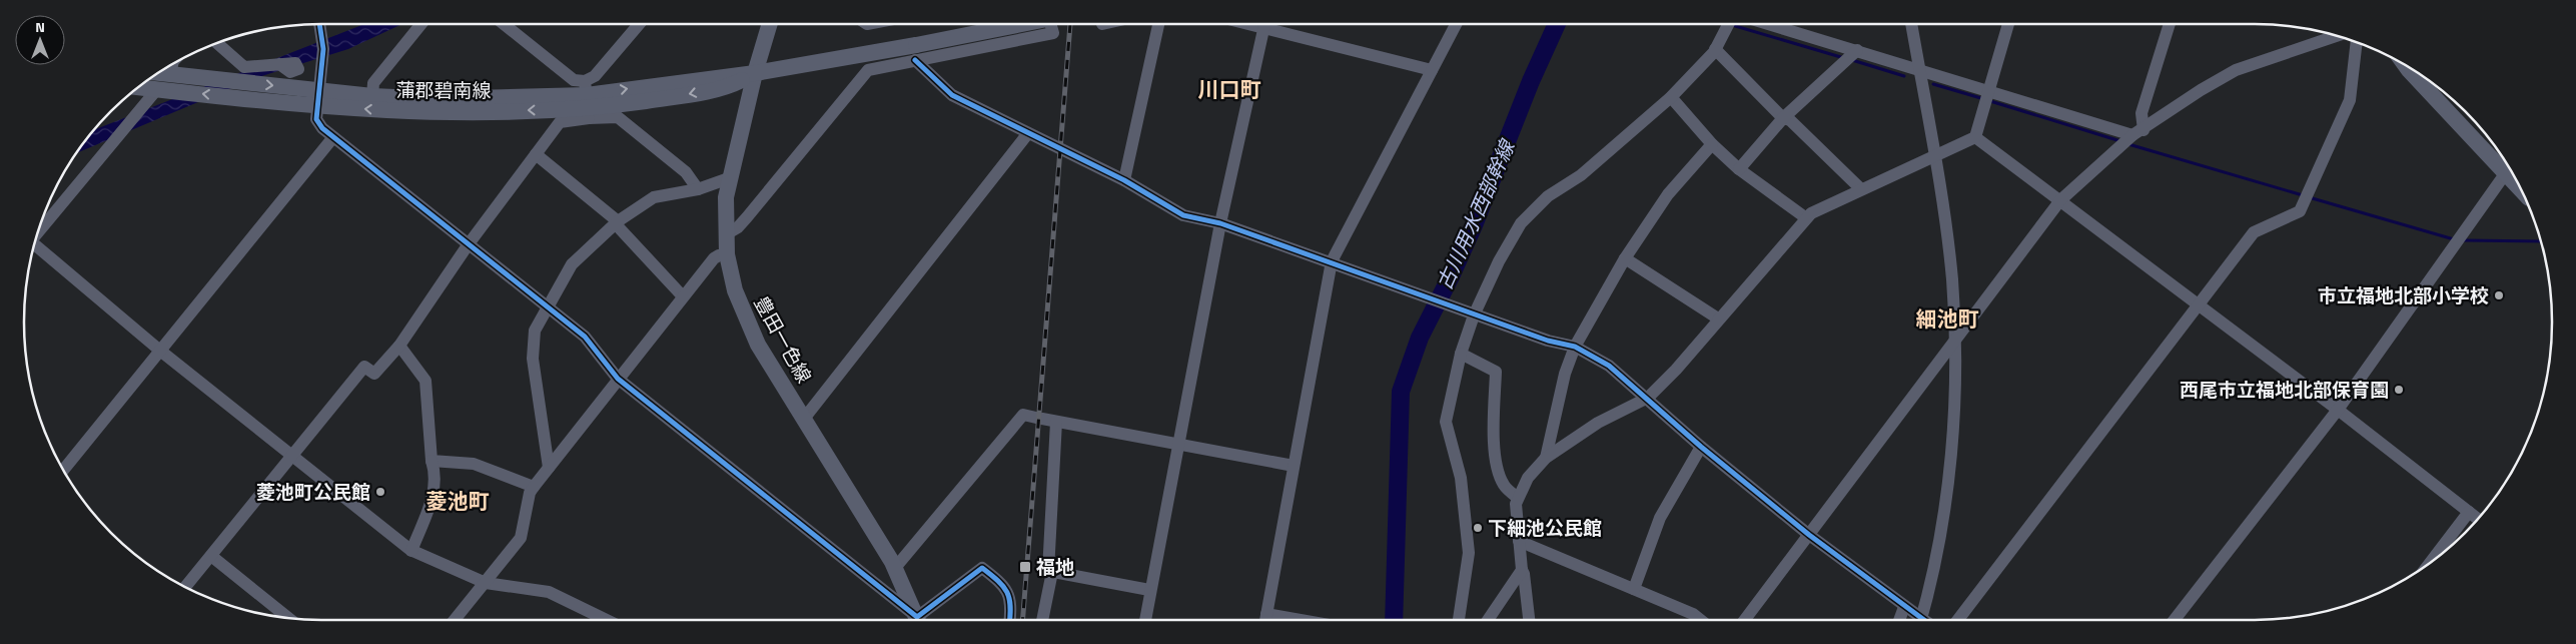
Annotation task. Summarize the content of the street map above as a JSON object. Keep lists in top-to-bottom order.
{
  "streets": {
    "main road": ["蒲郡碧南線", "豊田一色線"]
  },
  "crossings": [
    ["蒲郡碧南線", "豊田一色線"]
  ],
  "districts": ["川口町", "細池町", "菱池町"],
  "water": ["古川用水西部幹線"],
  "places": {
    "other": [
      "市立福地北部小学校",
      "西尾市立福地北部保育園",
      "菱池町公民館",
      "下細池公民館"
    ],
    "transit": ["福地"]
  },
  "north": "top"
}
